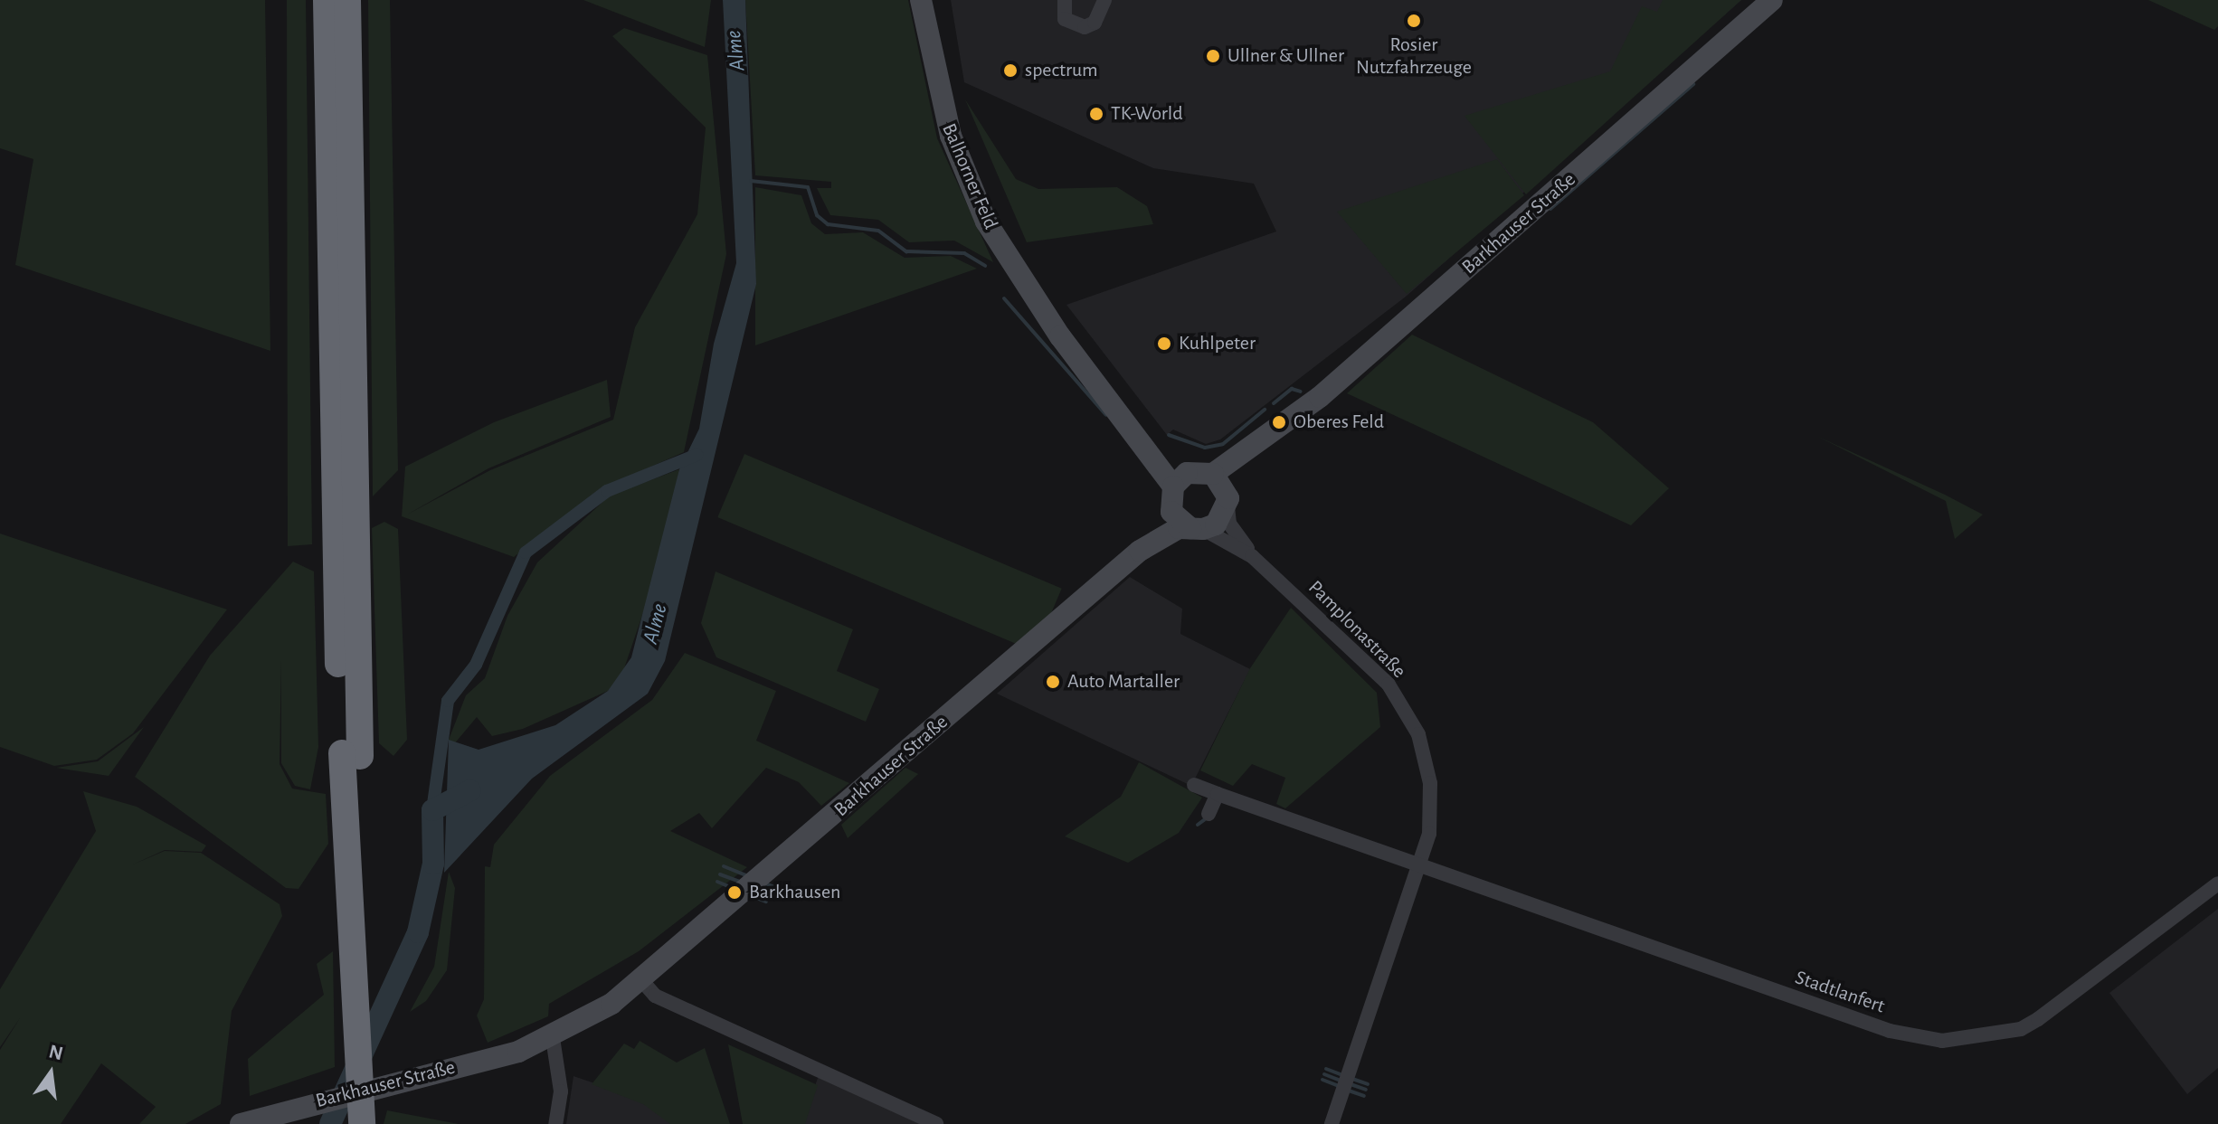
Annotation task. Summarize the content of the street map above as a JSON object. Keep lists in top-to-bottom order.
{
  "streets": {
    "street": [
      "Balhorner Feld",
      "Barkhauser Straße",
      "Pamplonastraße",
      "Stadtlanfert"
    ]
  },
  "crossings": [
    ["Balhorner Feld", "Barkhauser Straße"],
    ["Pamplonastraße", "Stadtlanfert"]
  ],
  "water": ["Alme"],
  "places": [
    "Rosier Nutzfahrzeuge",
    "Ullner & Ullner",
    "spectrum",
    "TK-World",
    "Kuhlpeter",
    "Oberes Feld",
    "Auto Martaller",
    "Barkhausen"
  ],
  "north": "top"
}
